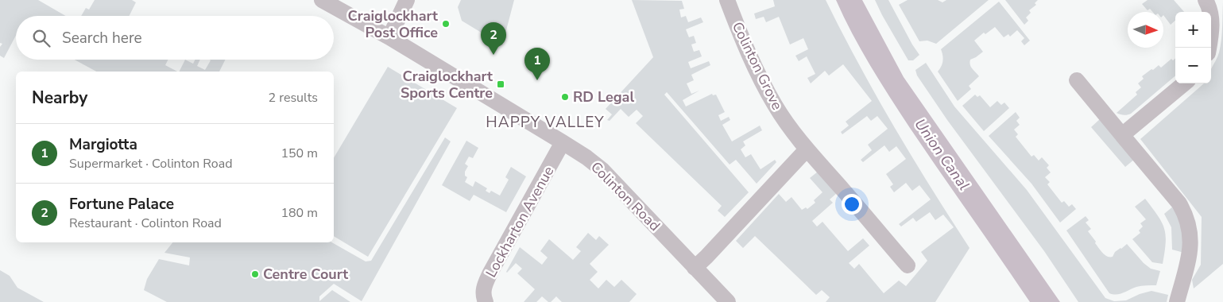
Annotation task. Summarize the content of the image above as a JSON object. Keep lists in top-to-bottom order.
{
  "streets": {
    "street": ["Colinton Grove", "Colinton Road", "Lockharton Avenue"]
  },
  "crossings": [
    ["Colinton Road", "Lockharton Avenue"]
  ],
  "districts": ["HAPPY VALLEY"],
  "water": ["Union Canal"],
  "places": {
    "other": ["Craiglockhart Post Office", "RD Legal", "Centre Court"],
    "transit": ["Craiglockhart Sports Centre"]
  },
  "north": "right",
  "page": {
    "map_buttons": ["+", "−"],
    "search": "Search here",
    "pins": ["2", "1"],
    "heading": ["Nearby", "2 results"],
    "list": [
      {
        "mark": "1",
        "name": "Margiotta",
        "note": "Supermarket · Colinton Road",
        "value": "150 m"
      },
      {
        "mark": "2",
        "name": "Fortune Palace",
        "note": "Restaurant · Colinton Road",
        "value": "180 m"
      }
    ]
  }
}
